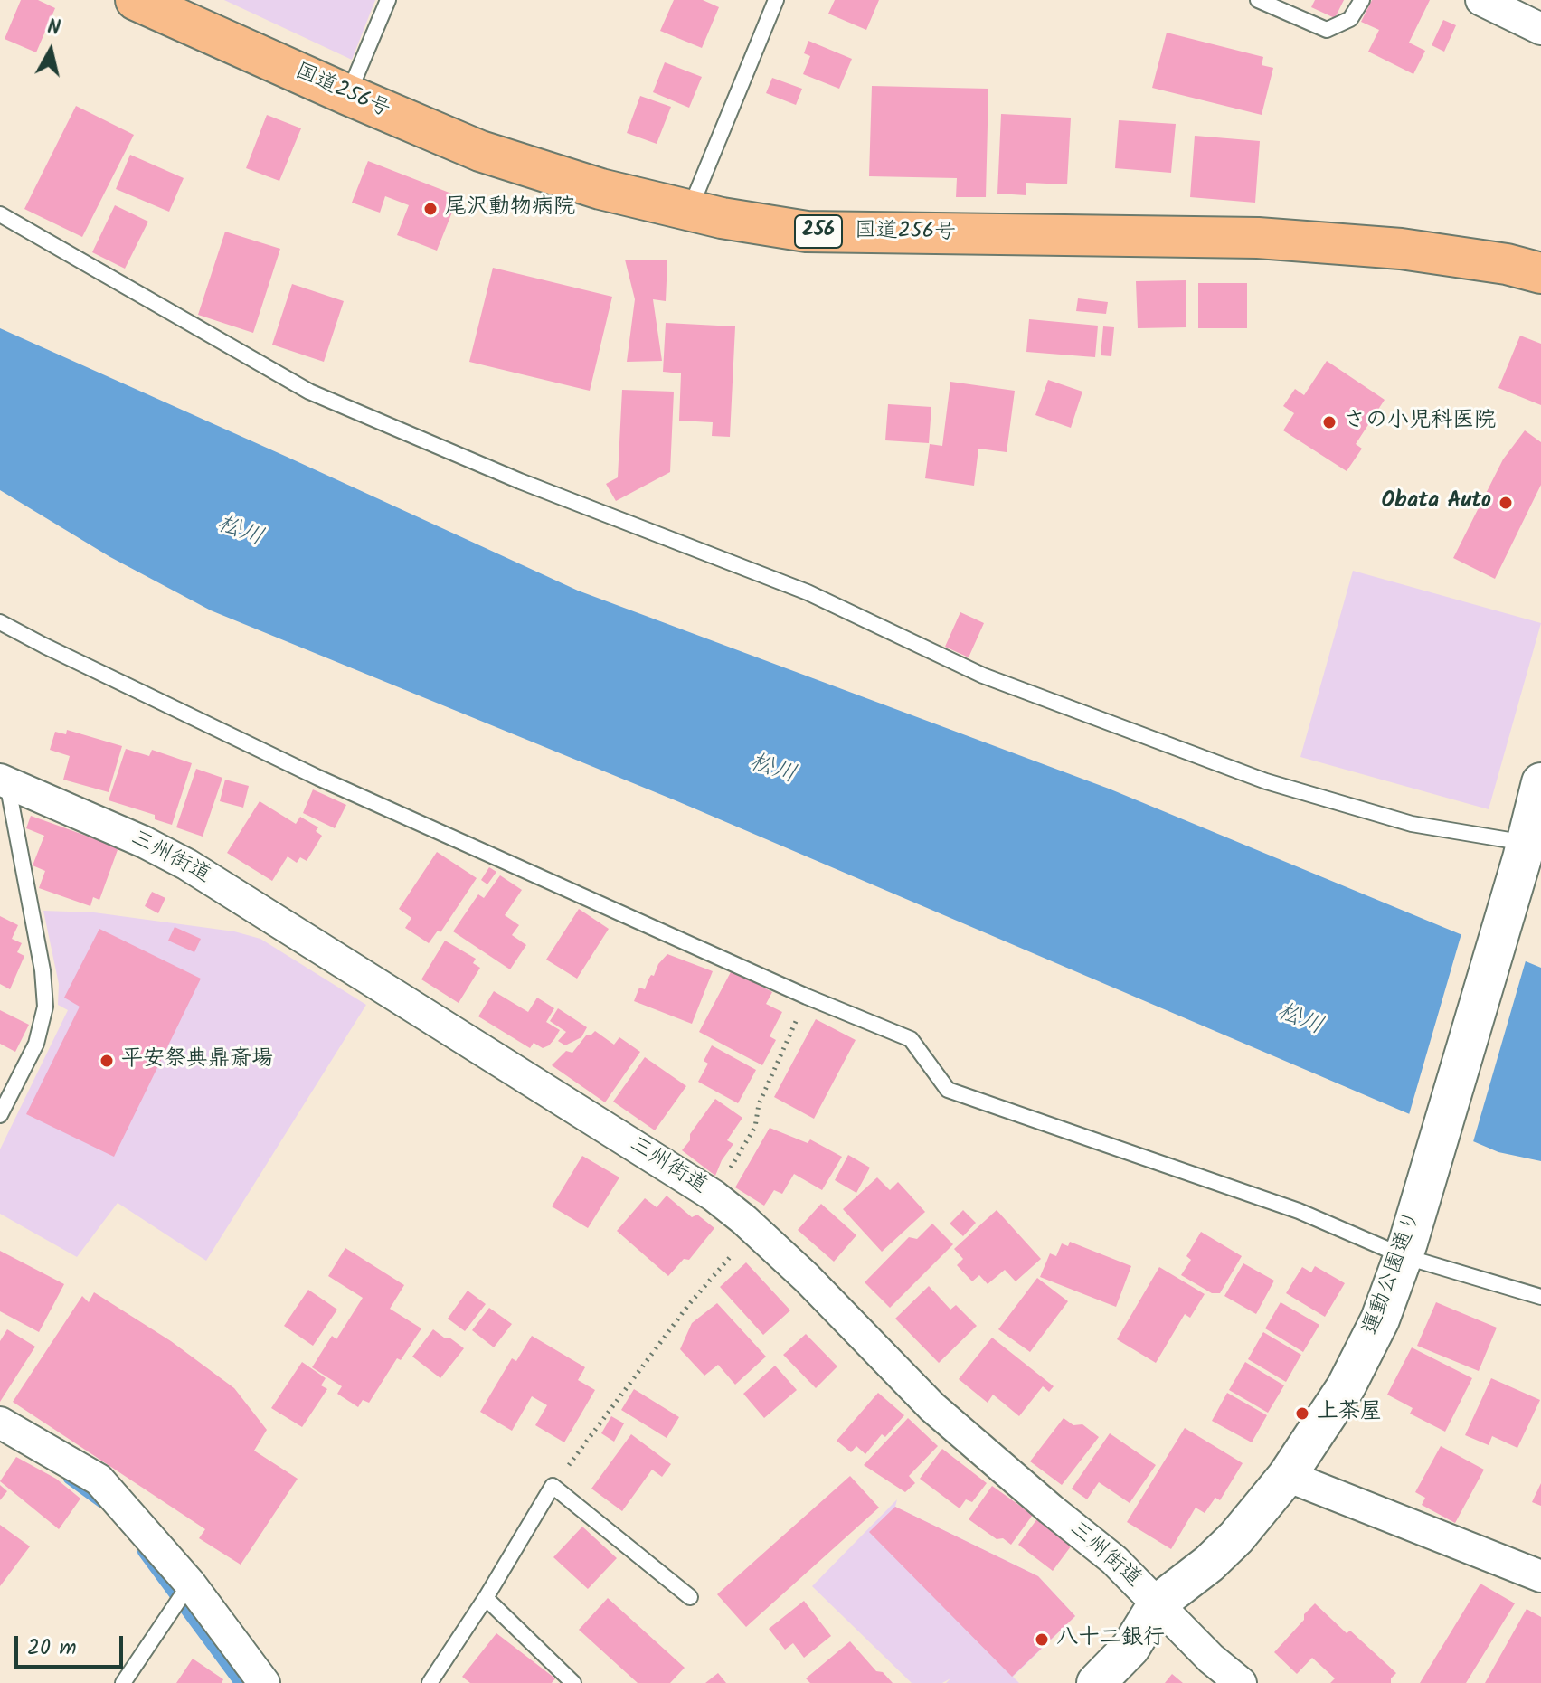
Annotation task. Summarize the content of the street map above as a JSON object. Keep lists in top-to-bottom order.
{
  "streets": {
    "highway": ["国道256号", "256"],
    "street": ["三州街道", "運動公園通り"]
  },
  "crossings": [
    ["三州街道", "運動公園通り"]
  ],
  "water": ["松川"],
  "places": [
    "尾沢動物病院",
    "さの小児科医院",
    "Obata Auto",
    "平安祭典鼎斎場",
    "上茶屋",
    "八十二銀行"
  ],
  "scale_bar": "20 m",
  "north": "top"
}
